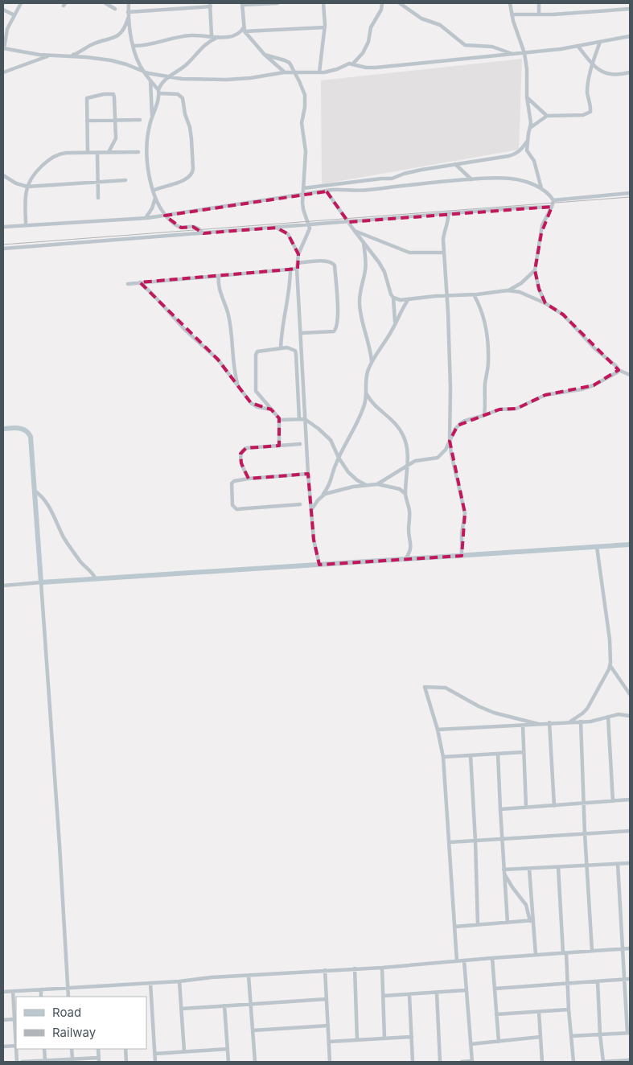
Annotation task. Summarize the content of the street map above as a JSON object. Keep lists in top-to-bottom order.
{
  "legend": ["Road", "Railway"]
}
